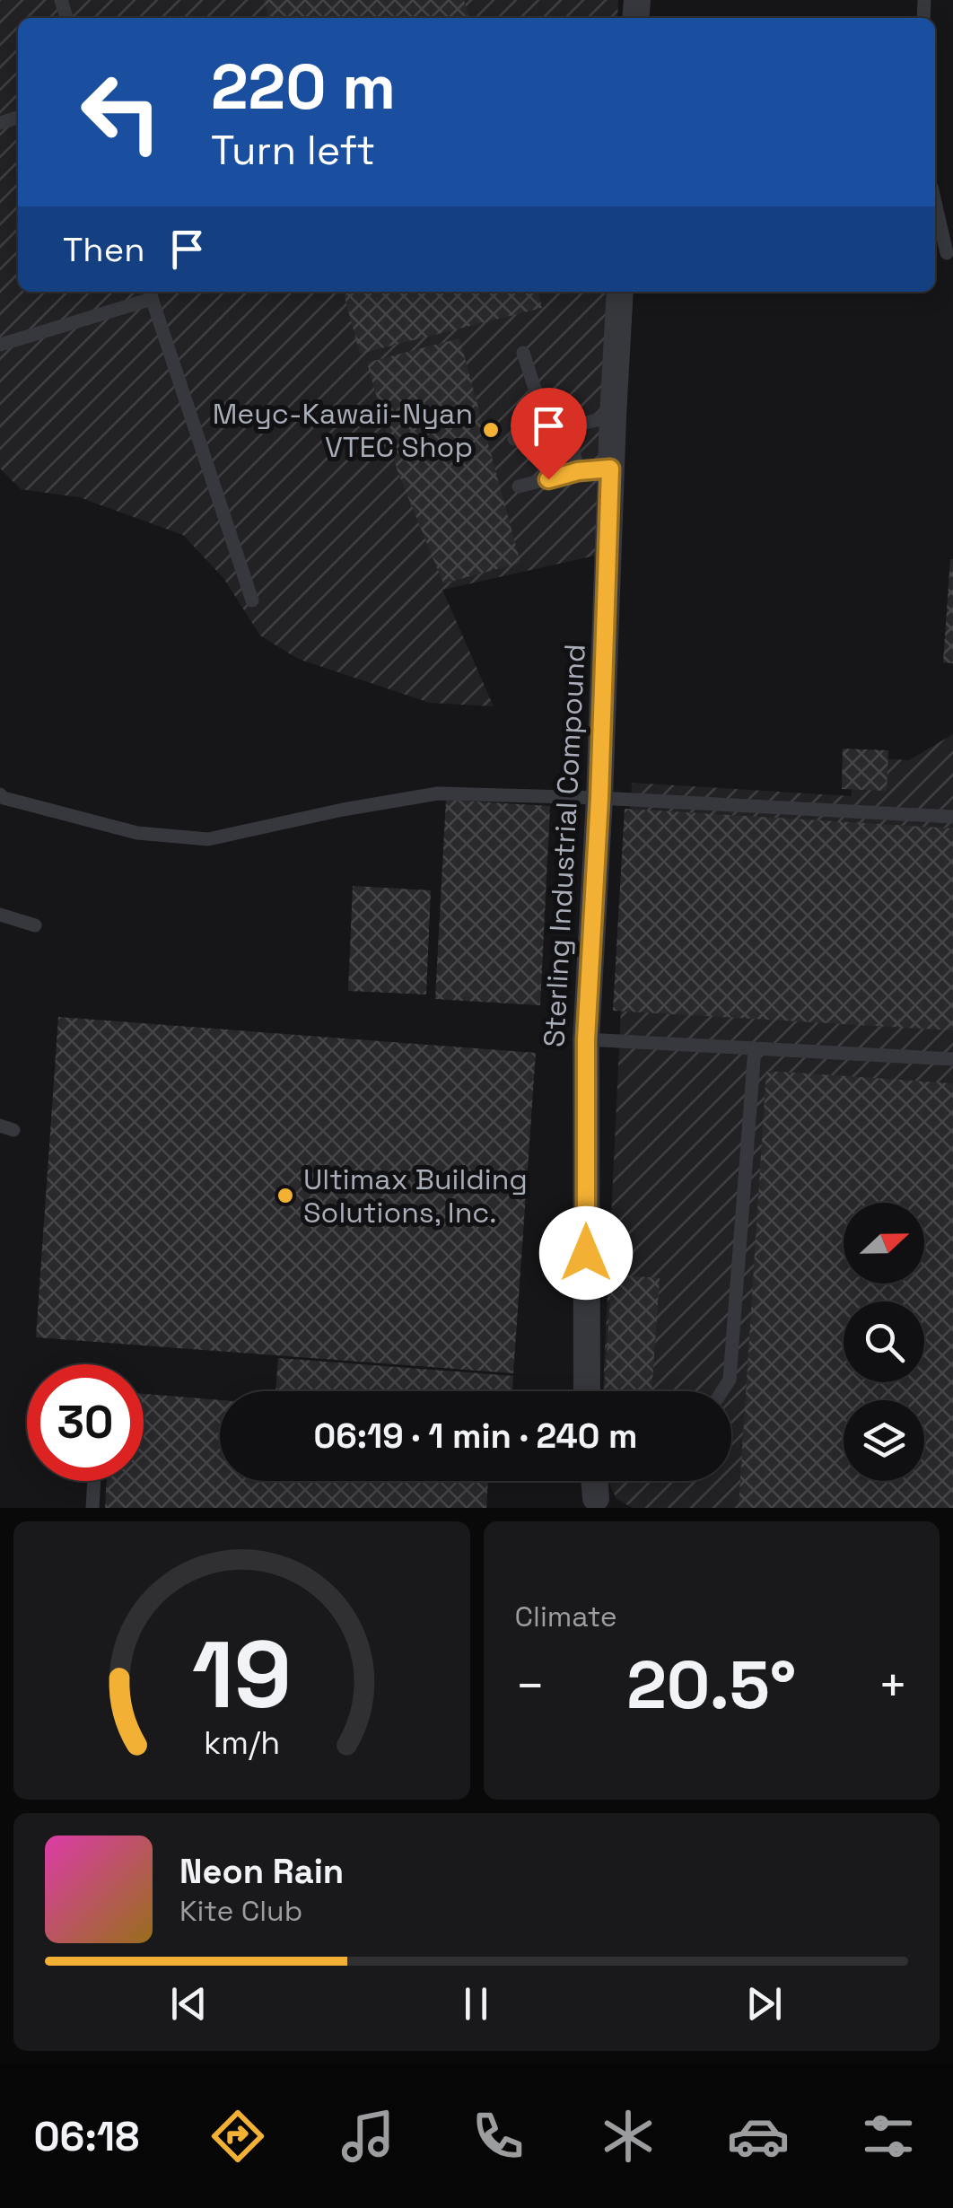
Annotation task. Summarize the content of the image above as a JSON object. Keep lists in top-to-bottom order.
{
  "streets": {
    "street": ["Sterling Industrial Compound"]
  },
  "places": ["Meyc-Kawaii-Nyan VTEC Shop", "Ultimax Building Solutions, Inc."],
  "north": "right",
  "page": {
    "turn": ["220 m", "Turn left"],
    "then": "Then",
    "limit": "30",
    "trip": "06:19 · 1 min · 240 m",
    "tile": "Climate",
    "heat": ["−", "20.5°", "+"],
    "song": ["Neon Rain", "Kite Club"],
    "tabs": "06:18",
    "gauge": ["19", "km/h"]
  }
}
